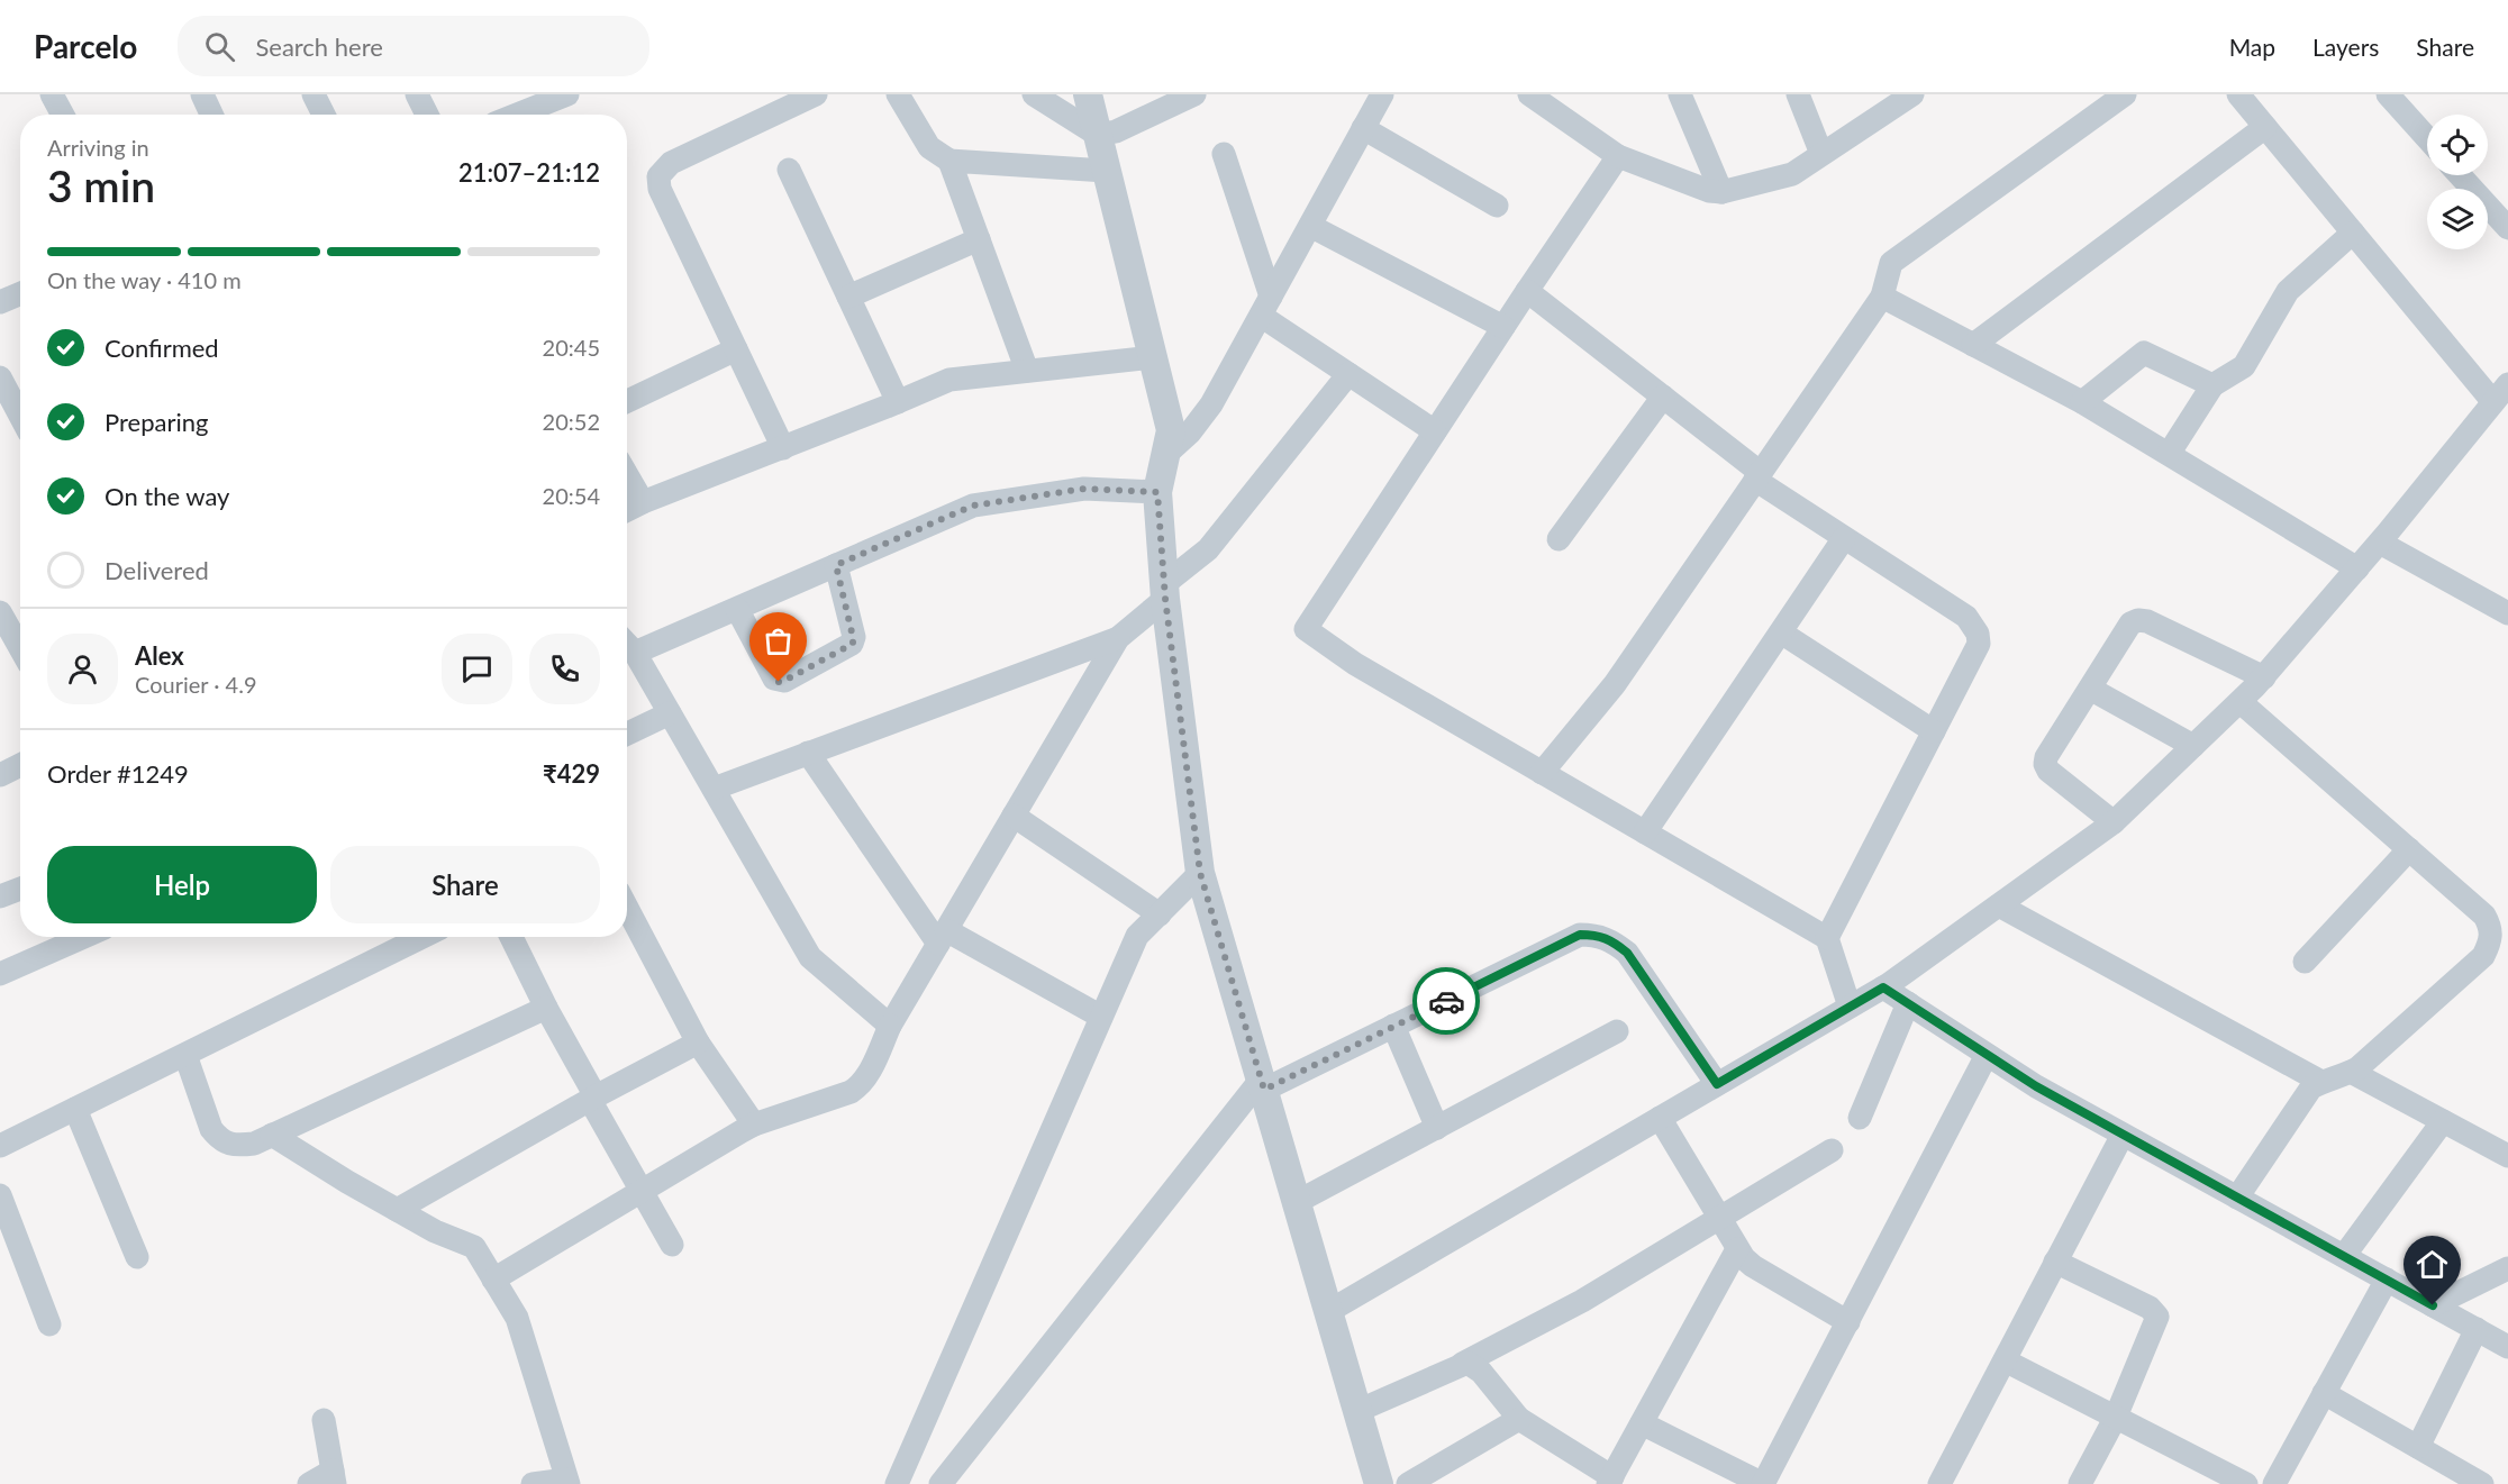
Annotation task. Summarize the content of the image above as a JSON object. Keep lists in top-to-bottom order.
{
  "page": {
    "header": "Parcelo",
    "search": "Search here",
    "nav": ["Map", "Layers", "Share"],
    "heading": ["3 min", "Arriving in", "21:07–21:12"],
    "panel": [
      "Alex",
      "Courier · 4.9",
      "Order #1249",
      "₹429"
    ],
    "bar": "On the way · 410 m",
    "list": [
      ["Confirmed", "20:45"],
      ["Preparing", "20:52"],
      ["On the way", "20:54"],
      "Delivered"
    ],
    "buttons": ["Help", "Share"]
  }
}
